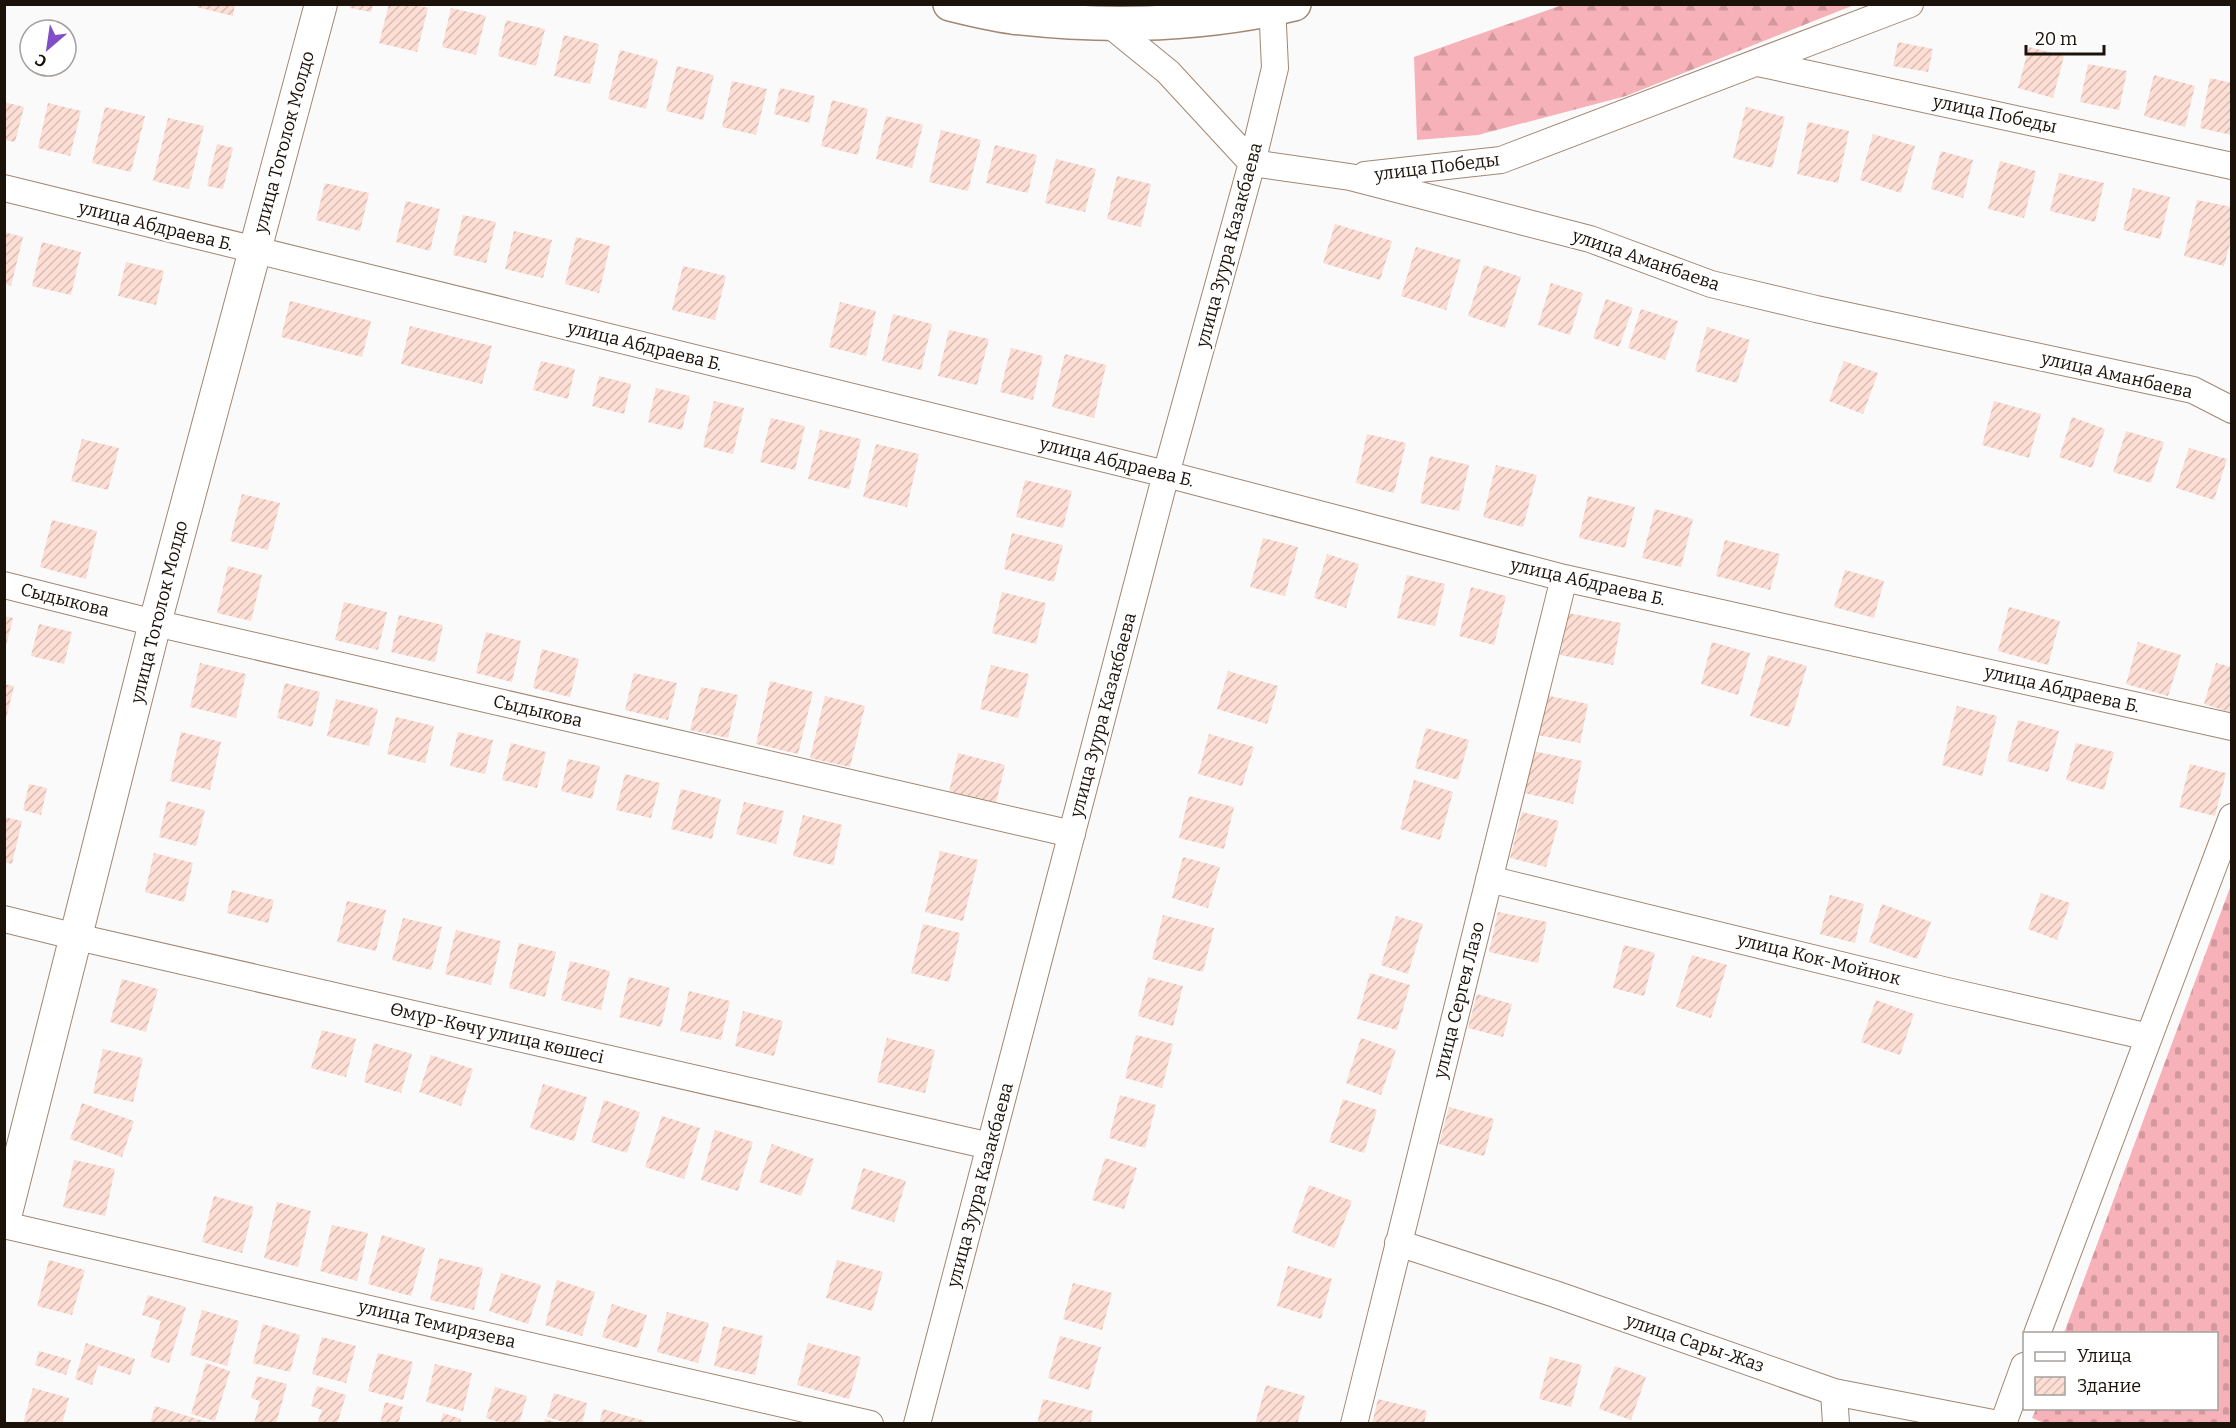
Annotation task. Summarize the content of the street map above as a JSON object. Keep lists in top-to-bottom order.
{
  "streets": {
    "street": [
      "улица Победы",
      "улица Тоголок Молдо",
      "улица Абдраева Б.",
      "улица Зуура Казакбаева",
      "улица Аманбаева",
      "Сыдыкова",
      "улица Кок-Мойнок",
      "улица Сергея Лазо",
      "Өмүр-Көчү улица көшесі",
      "улица Темирязева",
      "улица Сары-Жаз"
    ]
  },
  "crossings": [
    ["улица Победы", "улица Аманбаева"],
    ["улица Тоголок Молдо", "улица Абдраева Б."],
    ["улица Тоголок Молдо", "Сыдыкова"],
    ["улица Тоголок Молдо", "Өмүр-Көчү улица көшесі"],
    ["улица Тоголок Молдо", "улица Темирязева"],
    ["улица Абдраева Б.", "улица Зуура Казакбаева"],
    ["улица Абдраева Б.", "улица Сергея Лазо"],
    ["улица Зуура Казакбаева", "улица Аманбаева"],
    ["улица Зуура Казакбаева", "Сыдыкова"],
    ["улица Зуура Казакбаева", "Өмүр-Көчү улица көшесі"],
    ["улица Кок-Мойнок", "улица Сергея Лазо"],
    ["улица Сергея Лазо", "улица Сары-Жаз"]
  ],
  "legend": ["Улица", "Здание"],
  "scale_bar": "20 m",
  "north": "bottom left"
}
